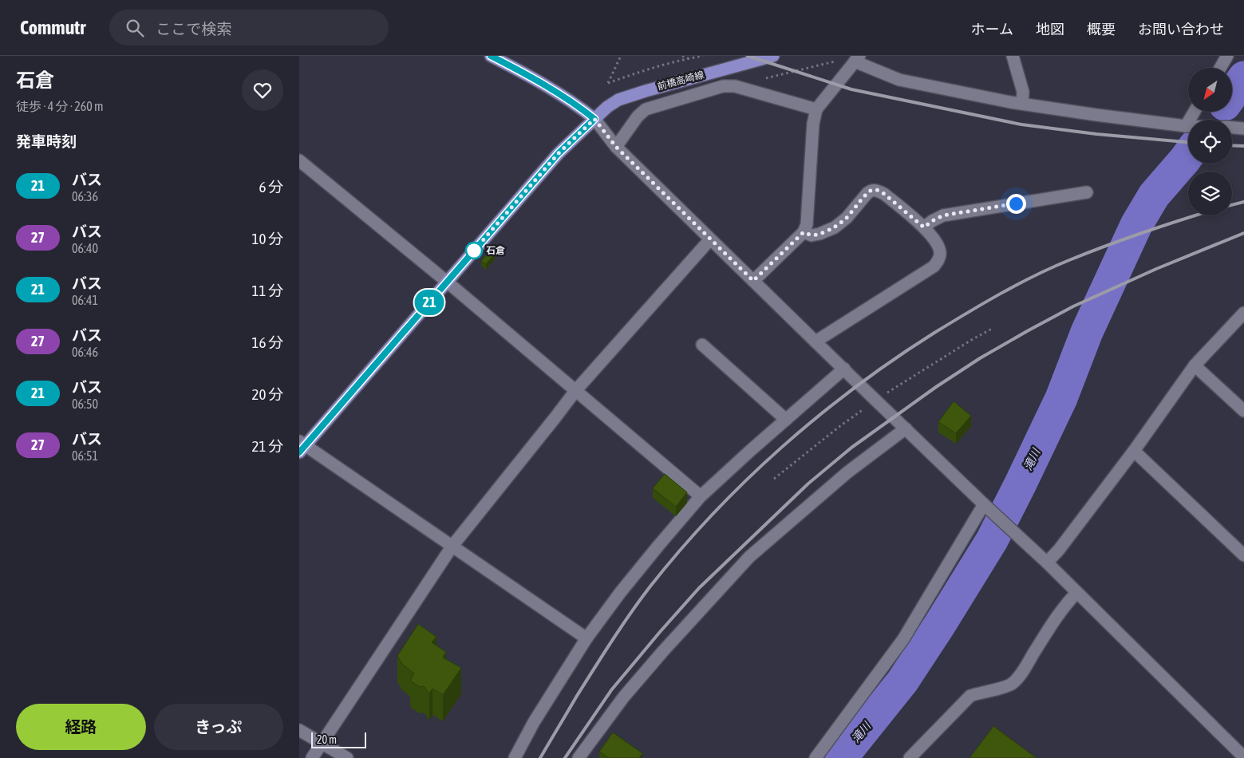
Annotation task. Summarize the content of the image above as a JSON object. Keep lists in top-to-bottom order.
{
  "streets": {
    "main road": ["前橋高崎線"]
  },
  "water": ["滝川"],
  "places": ["石倉"],
  "lines": ["bus line 21"],
  "scale_bar": "20 m",
  "north": "bottom left",
  "page": {
    "header": "Commutr",
    "search": "ここで検索",
    "nav": [
      "ホーム",
      "地図",
      "概要",
      "お問い合わせ"
    ],
    "heading": [
      ["石倉", "徒歩 · 4 分 · 260 m"],
      "発車時刻"
    ],
    "on_map": "21",
    "list": [
      {
        "mark": "21",
        "name": "バス",
        "note": "06:36",
        "value": "6 分"
      },
      {
        "mark": "27",
        "name": "バス",
        "note": "06:40",
        "value": "10 分"
      },
      {
        "mark": "21",
        "name": "バス",
        "note": "06:41",
        "value": "11 分"
      },
      {
        "mark": "27",
        "name": "バス",
        "note": "06:46",
        "value": "16 分"
      },
      {
        "mark": "21",
        "name": "バス",
        "note": "06:50",
        "value": "20 分"
      },
      {
        "mark": "27",
        "name": "バス",
        "note": "06:51",
        "value": "21 分"
      }
    ],
    "buttons": ["経路", "きっぷ"],
    "scale": "20 m"
  }
}
